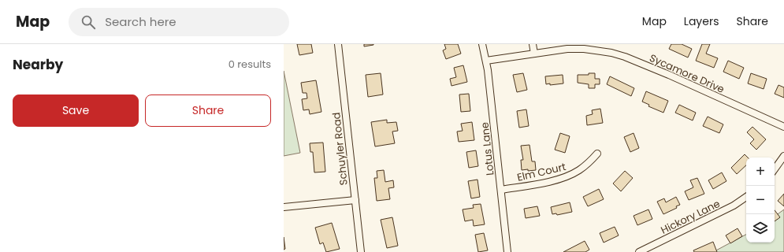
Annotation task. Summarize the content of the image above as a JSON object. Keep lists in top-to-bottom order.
{
  "streets": {
    "street": [
      "Sycamore Drive",
      "Schuyler Road",
      "Lotus Lane",
      "Elm Court",
      "Hickory Lane"
    ]
  },
  "crossings": [
    ["Sycamore Drive", "Lotus Lane"],
    ["Lotus Lane", "Elm Court"]
  ],
  "page": {
    "header": "Map",
    "search": "Search here",
    "nav": ["Map", "Layers", "Share"],
    "heading": ["Nearby", "0 results"],
    "buttons": ["Save", "Share"],
    "map_buttons": ["+", "−"]
  }
}
